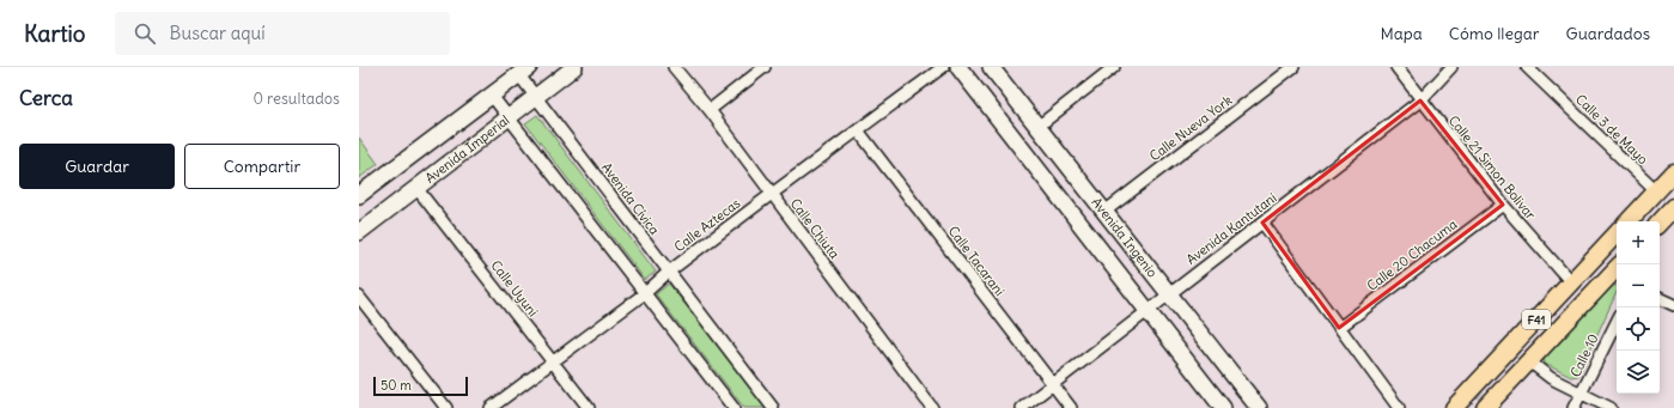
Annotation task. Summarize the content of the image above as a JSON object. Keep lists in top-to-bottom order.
{
  "streets": {
    "main road": ["F41"],
    "street": [
      "Calle Nueva York",
      "Calle 3 de Mayo",
      "Avenida Imperial",
      "Calle 21 Simon Bolivar",
      "Avenida Cívica",
      "Calle Aztecas",
      "Calle Chiuta",
      "Avenida Kantutani",
      "Avenida Ingenio",
      "Calle 20 Chacuma",
      "Calle Tacarani",
      "Calle Uyuni",
      "Calle 10"
    ]
  },
  "crossings": [
    ["Calle Nueva York", "Avenida Ingenio"],
    ["Avenida Imperial", "Avenida Cívica"],
    ["Avenida Imperial", "Calle Uyuni"],
    ["Calle 21 Simon Bolivar", "Avenida Kantutani"],
    ["Calle 21 Simon Bolivar", "Calle 20 Chacuma"],
    ["Calle 21 Simon Bolivar", "F41"],
    ["Avenida Cívica", "Calle Aztecas"],
    ["Calle Aztecas", "Calle Chiuta"],
    ["Calle Aztecas", "Calle Tacarani"],
    ["Calle Aztecas", "Calle Uyuni"],
    ["Avenida Kantutani", "Avenida Ingenio"],
    ["Avenida Kantutani", "Calle Tacarani"]
  ],
  "scale_bar": "50 m",
  "page": {
    "header": "Kartio",
    "search": "Buscar aquí",
    "nav": ["Mapa", "Cómo llegar", "Guardados"],
    "heading": ["Cerca", "0 resultados"],
    "buttons": ["Guardar", "Compartir"],
    "map_buttons": ["+", "−"],
    "scale": "50 m"
  }
}
